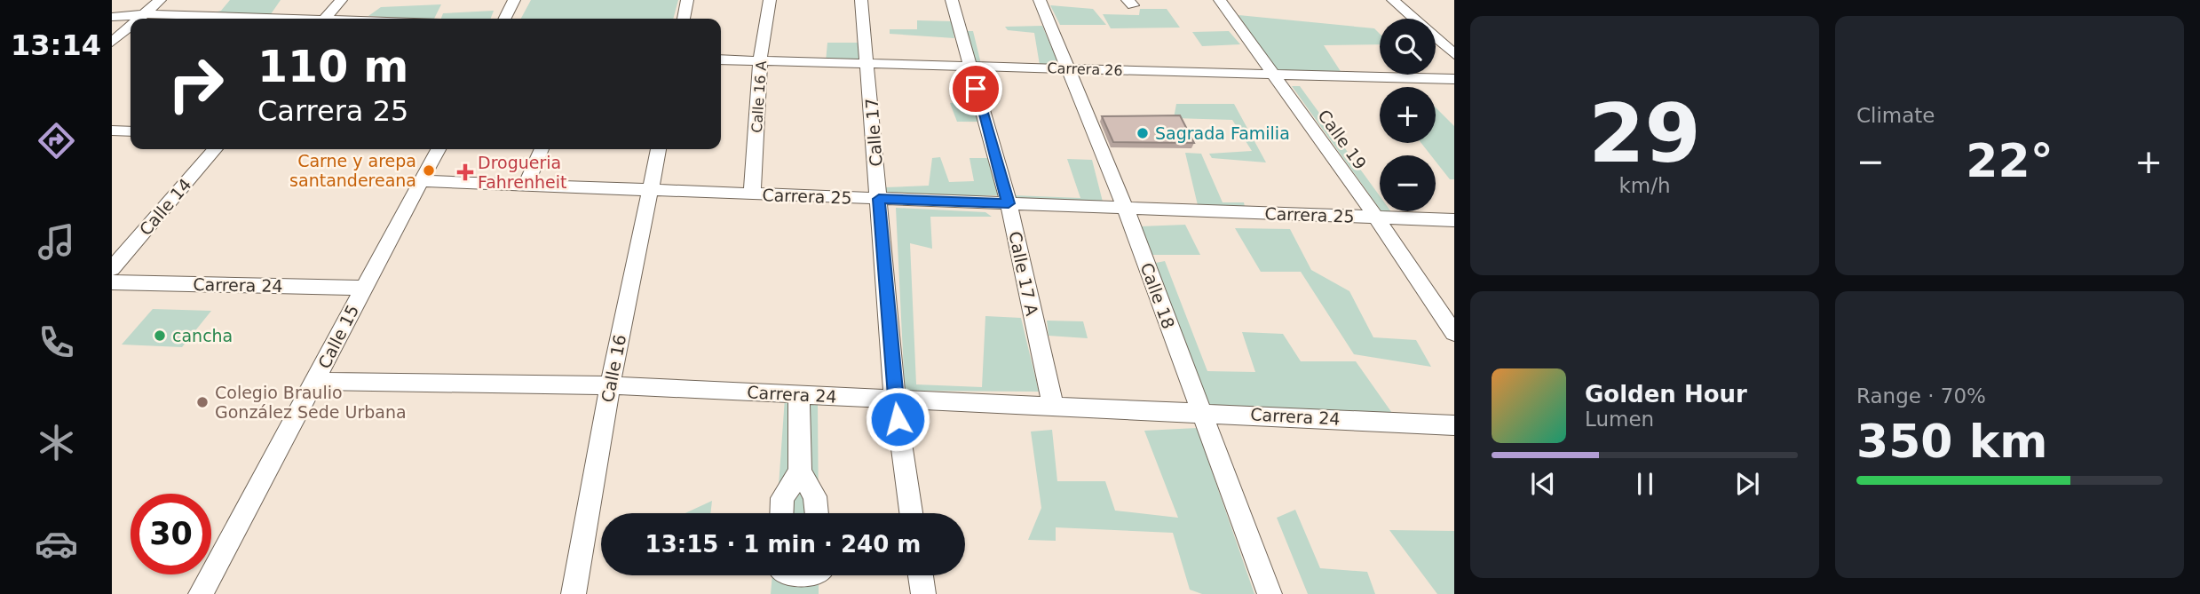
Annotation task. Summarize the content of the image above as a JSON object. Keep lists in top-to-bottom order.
{
  "streets": {
    "street": [
      "Carrera 26",
      "Calle 16 A",
      "Calle 17",
      "Calle 19",
      "Carrera 25",
      "Calle 14",
      "Calle 17 A",
      "Carrera 24",
      "Calle 18",
      "Calle 15",
      "Calle 16"
    ]
  },
  "crossings": [
    ["Carrera 26", "Calle 16 A"],
    ["Carrera 26", "Calle 17"],
    ["Carrera 26", "Calle 19"],
    ["Carrera 26", "Calle 17 A"],
    ["Carrera 26", "Calle 18"],
    ["Calle 16 A", "Carrera 25"],
    ["Calle 17", "Carrera 25"],
    ["Calle 17", "Carrera 24"],
    ["Calle 19", "Carrera 25"],
    ["Carrera 25", "Calle 17 A"],
    ["Carrera 25", "Calle 18"],
    ["Carrera 25", "Calle 15"],
    ["Carrera 25", "Calle 16"],
    ["Calle 17 A", "Carrera 24"],
    ["Carrera 24", "Calle 18"],
    ["Carrera 24", "Calle 15"],
    ["Carrera 24", "Calle 16"]
  ],
  "places": {
    "other": [
      "Sagrada Familia",
      "Carne y arepa santandereana",
      "cancha",
      "Colegio Braulio González Sede Urbana"
    ],
    "health": ["Drogueria Fahrenheit"]
  },
  "page": {
    "tabs": "13:14",
    "tile": [
      ["29", "km/h"],
      "Climate",
      ["Range · 70%", "350 km"]
    ],
    "map_buttons": ["+", "−"],
    "turn": ["110 m", "Carrera 25"],
    "heat": ["−", "22°", "+"],
    "song": ["Golden Hour", "Lumen"],
    "limit": "30",
    "trip": "13:15 · 1 min · 240 m"
  }
}
